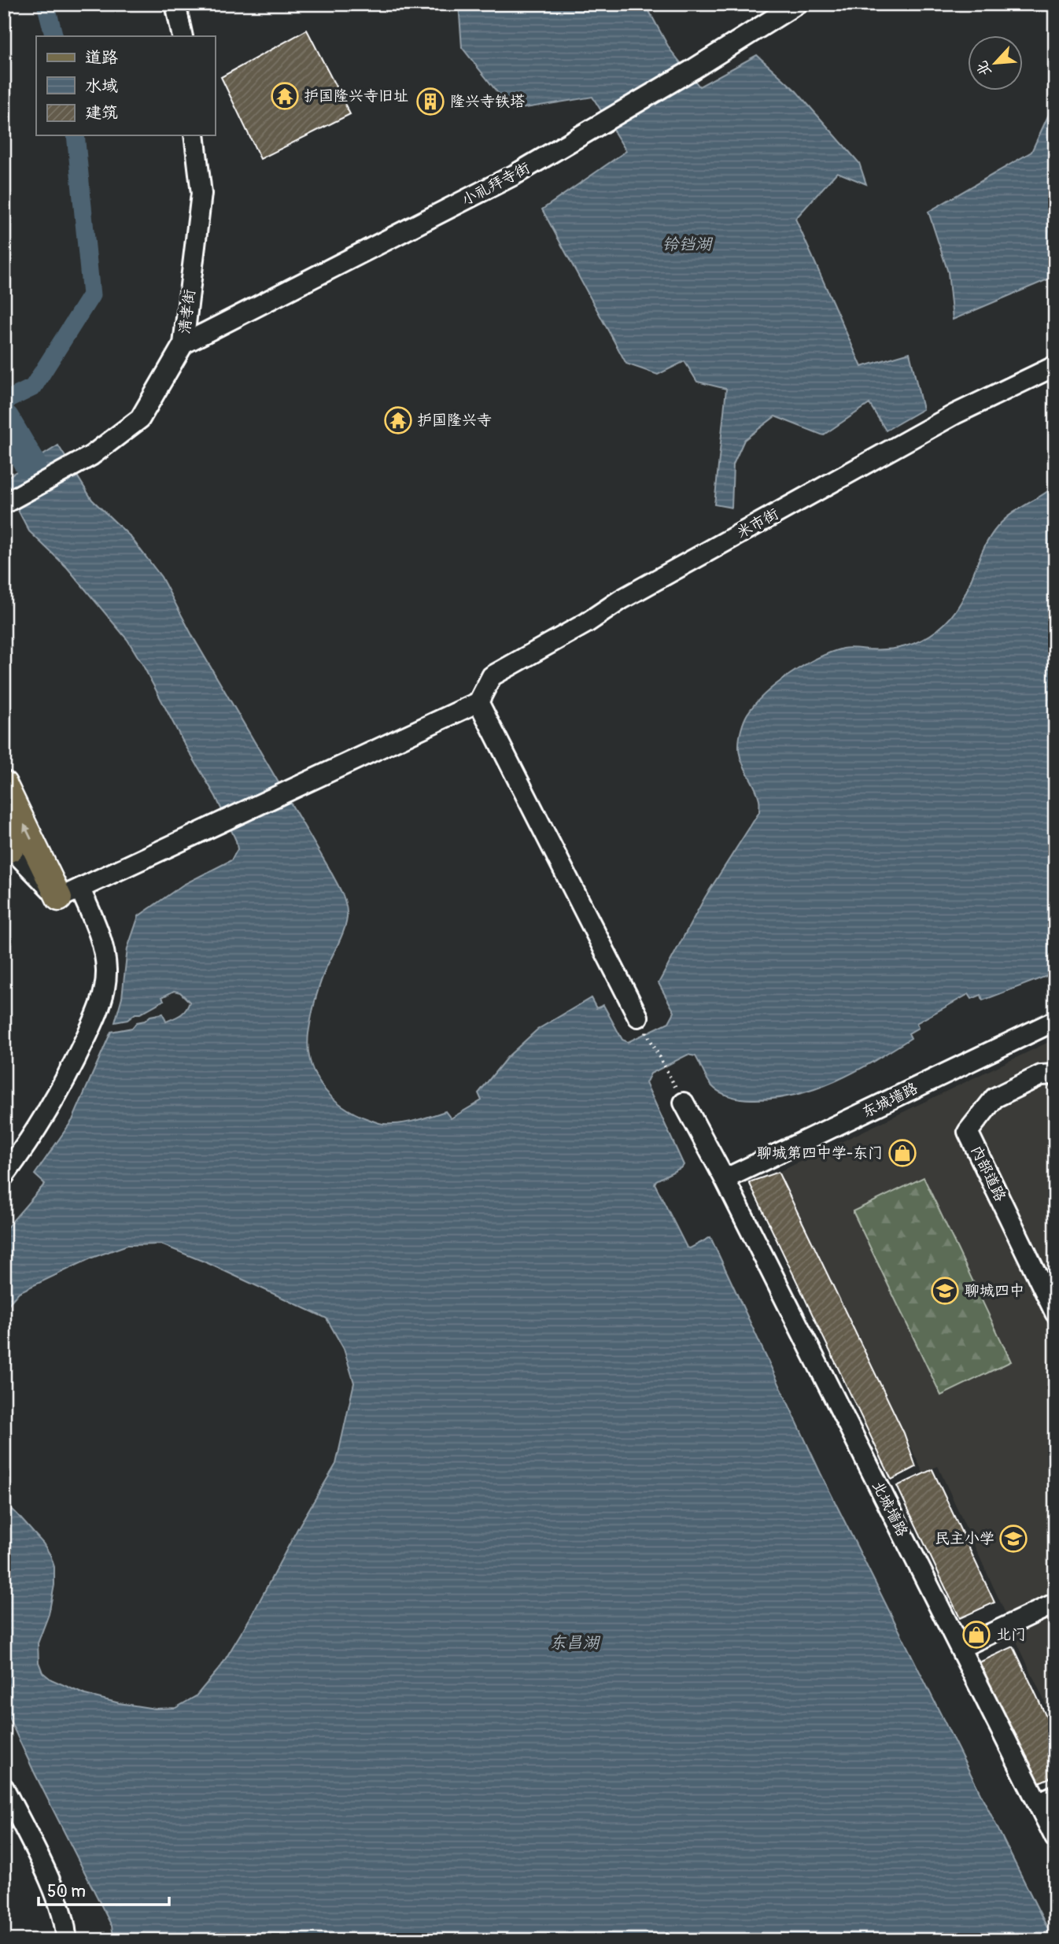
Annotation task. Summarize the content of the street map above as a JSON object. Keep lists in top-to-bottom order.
{
  "streets": {
    "street": [
      "小礼拜寺街",
      "清孝街",
      "米市街",
      "东城墙路",
      "内部道路",
      "北城墙路"
    ]
  },
  "crossings": [
    ["小礼拜寺街", "清孝街"],
    ["东城墙路", "北城墙路"]
  ],
  "water": ["铃铛湖", "东昌湖"],
  "places": {
    "temple": ["护国隆兴寺旧址", "护国隆兴寺"],
    "building": ["隆兴寺铁塔"],
    "shop": ["聊城第四中学-东门", "北门"],
    "school or university": ["聊城四中", "民主小学"]
  },
  "legend": ["道路", "水域", "建筑"],
  "scale_bar": "50 m",
  "north": "bottom left"
}
